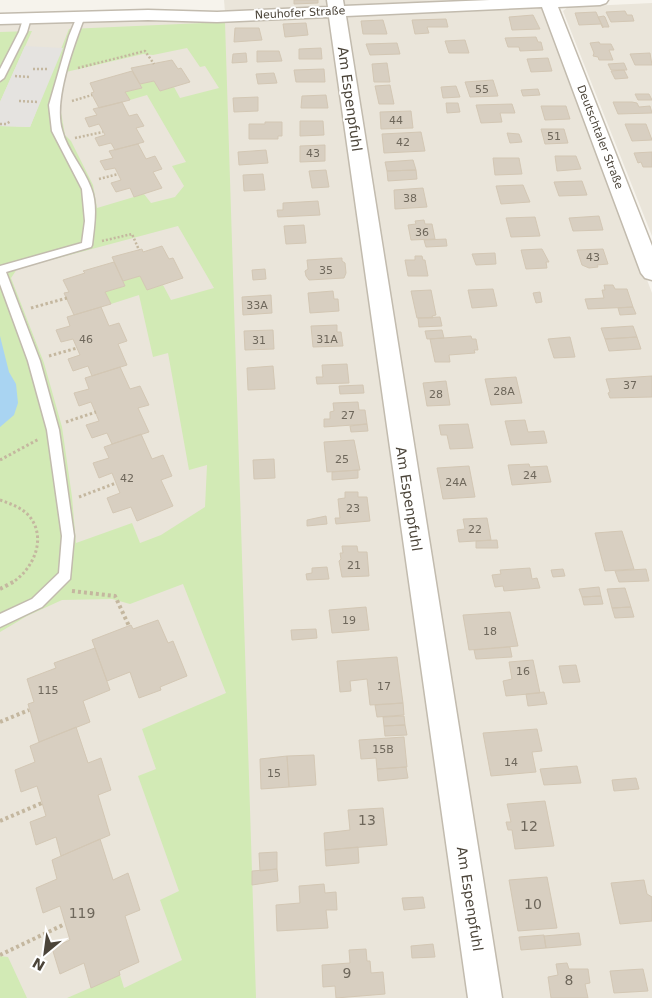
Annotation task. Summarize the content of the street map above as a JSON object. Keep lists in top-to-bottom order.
{
  "streets": {
    "street": ["Neuhofer Straße", "Am Espenpfuhl", "Deutschtaler Straße"]
  },
  "crossings": [
    ["Neuhofer Straße", "Am Espenpfuhl"],
    ["Neuhofer Straße", "Deutschtaler Straße"]
  ],
  "house_numbers": [
    "55",
    "44",
    "51",
    "42",
    "43",
    "38",
    "36",
    "43",
    "35",
    "33A",
    "46",
    "31A",
    "31",
    "37",
    "28A",
    "28",
    "27",
    "25",
    "24",
    "42",
    "24A",
    "23",
    "22",
    "21",
    "19",
    "18",
    "16",
    "17",
    "115",
    "15B",
    "14",
    "15",
    "13",
    "12",
    "10",
    "119",
    "9",
    "8"
  ],
  "north": "bottom left"
}
